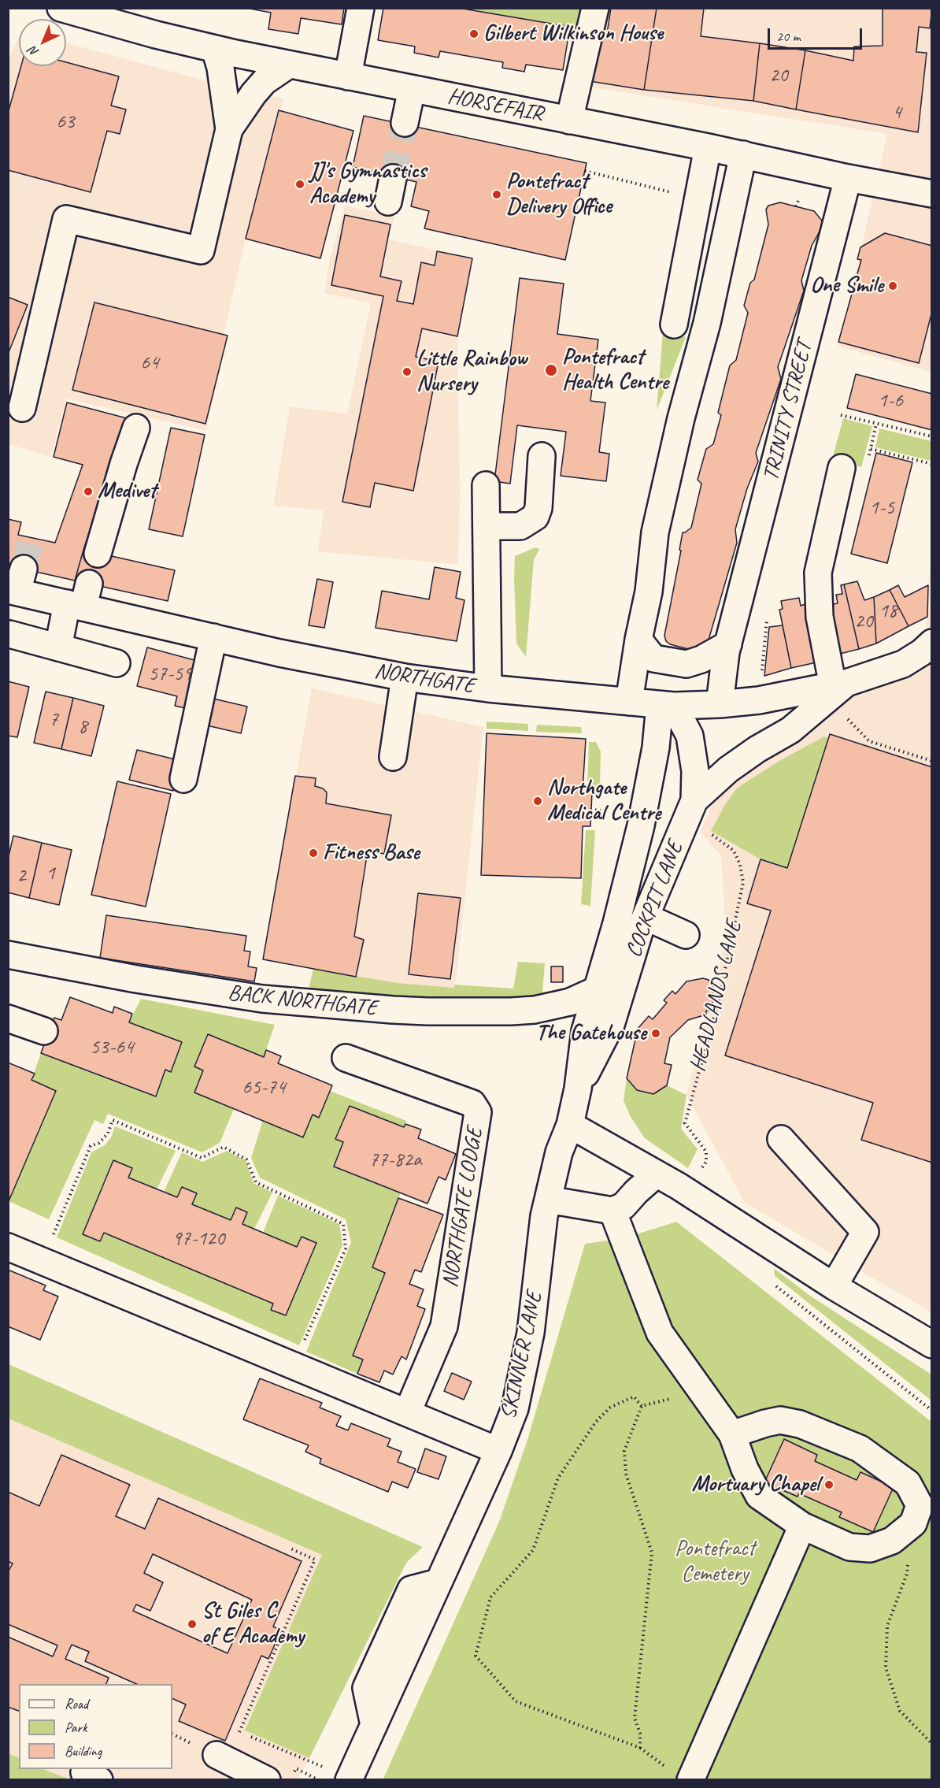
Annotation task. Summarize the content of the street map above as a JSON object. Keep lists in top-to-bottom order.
{
  "streets": {
    "street": [
      "HORSEFAIR",
      "TRINITY STREET",
      "NORTHGATE",
      "COCKPIT LANE",
      "BACK NORTHGATE",
      "NORTHGATE LODGE",
      "SKINNER LANE"
    ],
    "path": ["HEADLANDS LANE"]
  },
  "crossings": [
    ["HORSEFAIR", "TRINITY STREET"],
    ["TRINITY STREET", "NORTHGATE"],
    ["NORTHGATE", "COCKPIT LANE"],
    ["COCKPIT LANE", "BACK NORTHGATE"],
    ["COCKPIT LANE", "SKINNER LANE"],
    ["BACK NORTHGATE", "SKINNER LANE"]
  ],
  "parks": ["Pontefract Cemetery"],
  "places": [
    "Gilbert Wilkinson House",
    "JJ's Gymnastics Academy",
    "Pontefract Delivery Office",
    "One Smile",
    "Pontefract Health Centre",
    "Little Rainbow Nursery",
    "Medivet",
    "Northgate Medical Centre",
    "Fitness Base",
    "The Gatehouse",
    "Mortuary Chapel",
    "St Giles C of E Academy"
  ],
  "house_numbers": [
    "20",
    "4",
    "63",
    "64",
    "1-6",
    "1-5",
    "18",
    "20",
    "57-59",
    "7",
    "8",
    "1",
    "2",
    "53-64",
    "65-74",
    "77-82a",
    "97-120"
  ],
  "legend": ["Road", "Park", "Building"],
  "scale_bar": "20 m",
  "north": "bottom left"
}
